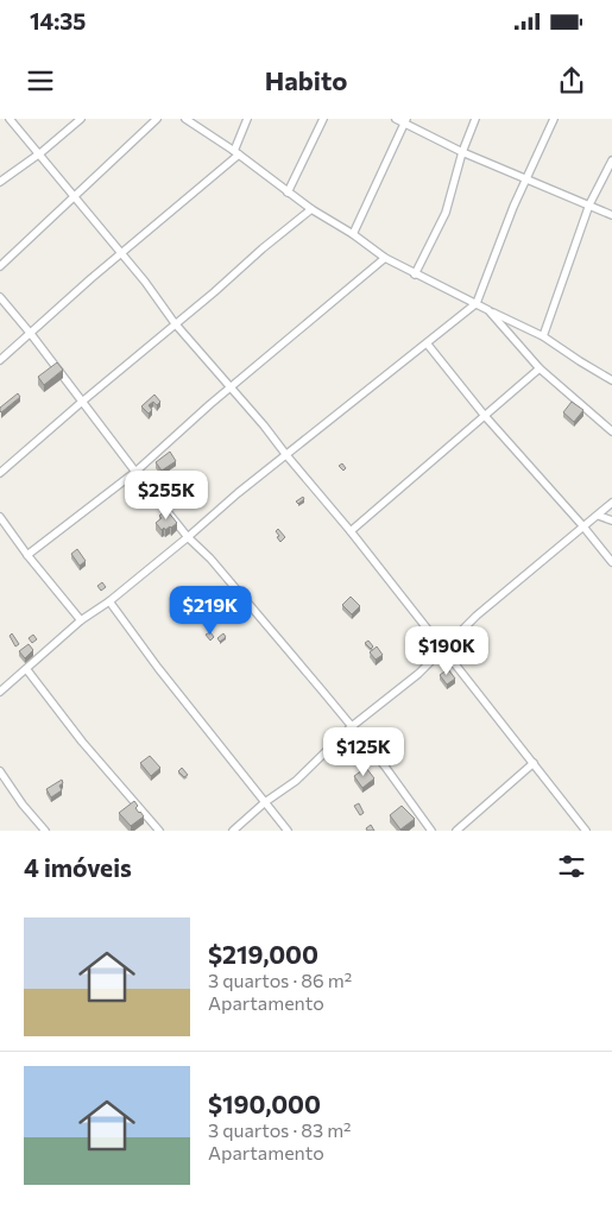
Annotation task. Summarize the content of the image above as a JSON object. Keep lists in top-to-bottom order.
{
  "page": {
    "status": "14:35",
    "header": "Habito",
    "price": [
      "$255K",
      "$219K",
      "$190K",
      "$125K"
    ],
    "heading": "4 imóveis",
    "list": [
      {
        "name": "$219,000",
        "note": "3 quartos · 86 m² · Apartamento"
      },
      {
        "name": "$190,000",
        "note": "3 quartos · 83 m² · Apartamento"
      }
    ]
  }
}
